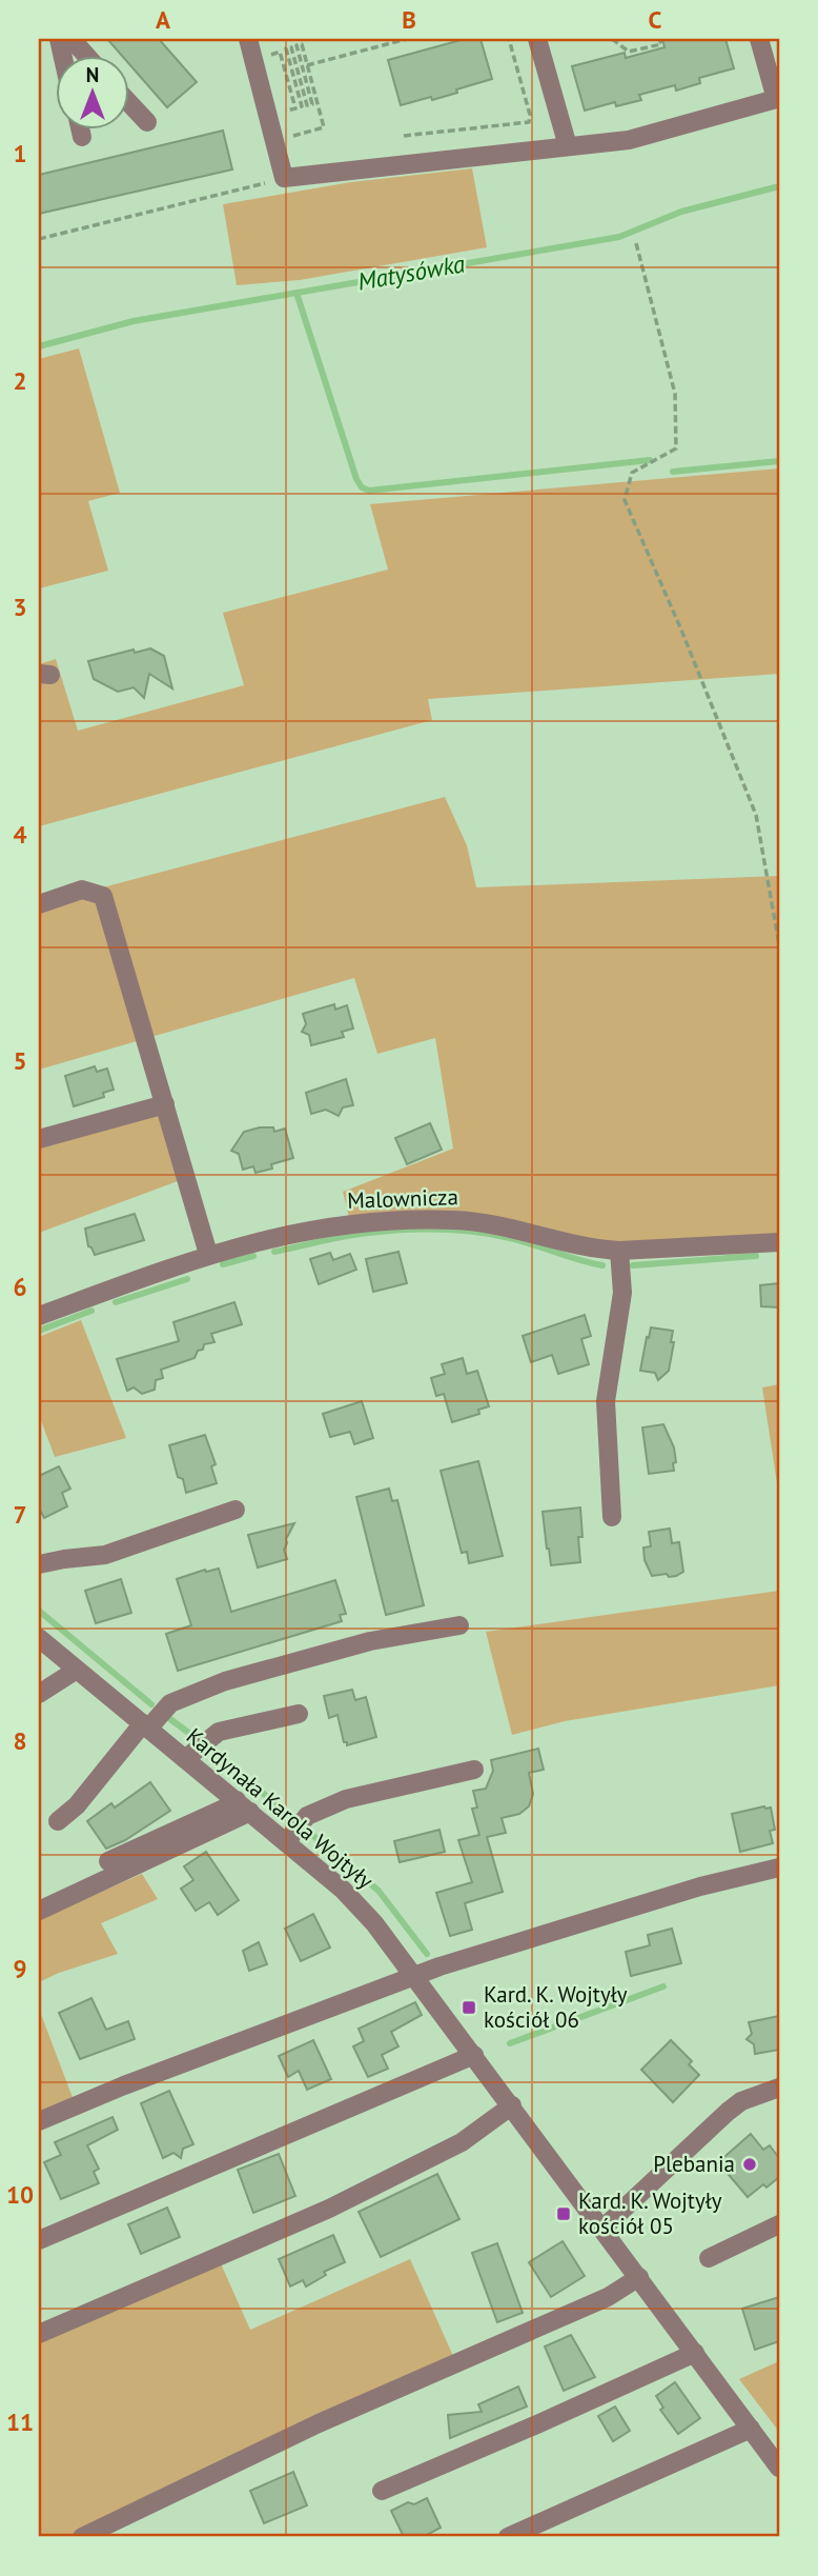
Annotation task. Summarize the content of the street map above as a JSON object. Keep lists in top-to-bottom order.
{
  "streets": {
    "street": ["Malownicza", "Kardynała Karola Wojtyły"]
  },
  "water": ["Matysówka"],
  "places": {
    "transit": ["Kard. K. Wojtyły kościół 06", "Kard. K. Wojtyły kościół 05"],
    "other": ["Plebania"]
  },
  "north": "top",
  "grid": {
    "columns": ["A", "B", "C"],
    "rows": [
      "1",
      "2",
      "3",
      "4",
      "5",
      "6",
      "7",
      "8",
      "9",
      "10",
      "11"
    ]
  }
}
